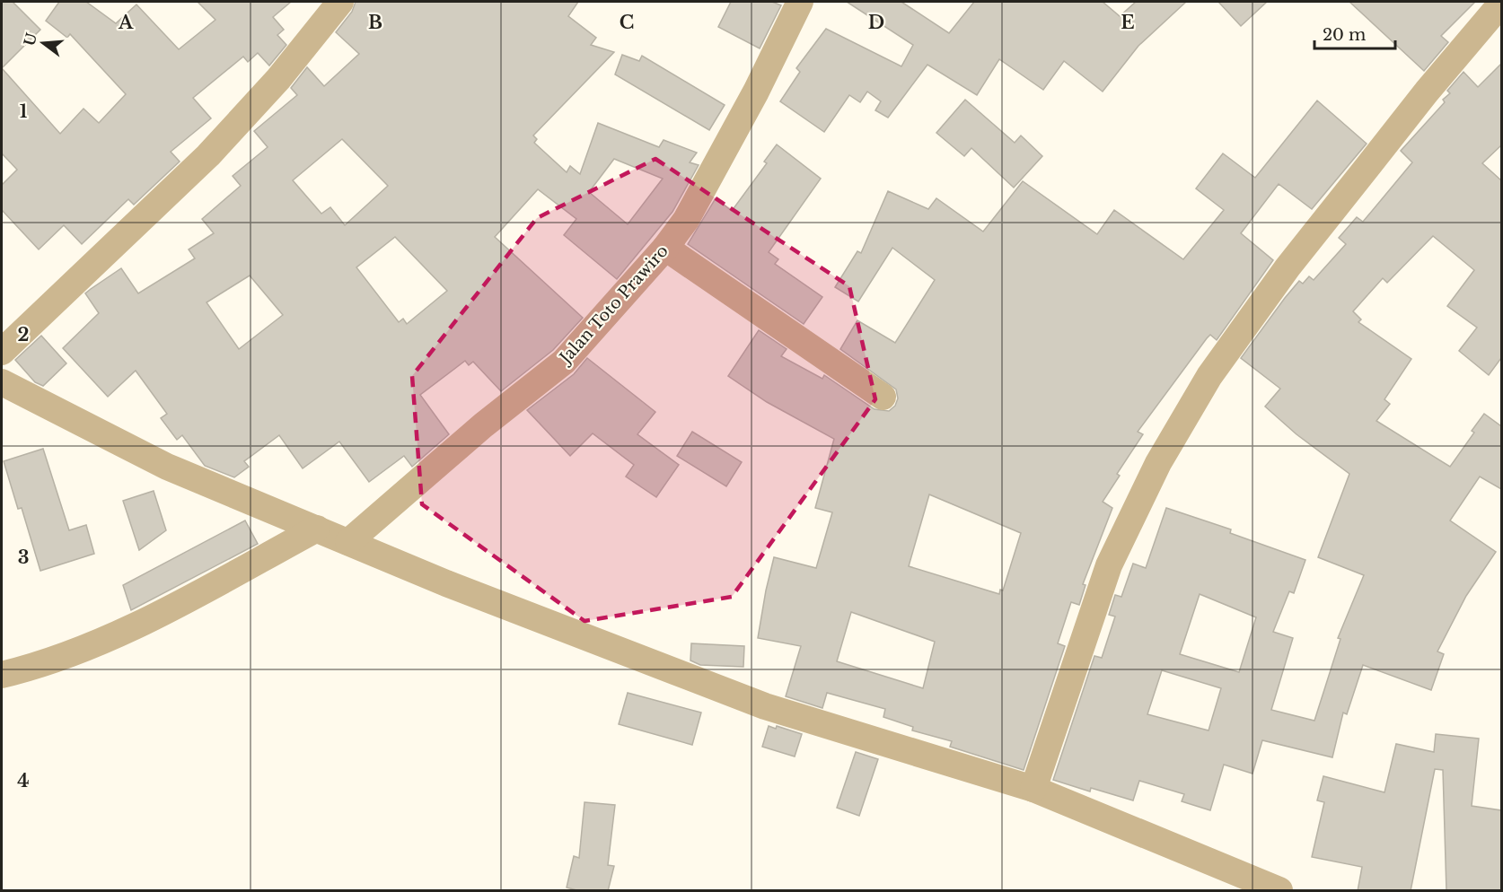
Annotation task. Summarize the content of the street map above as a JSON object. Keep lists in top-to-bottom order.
{
  "streets": {
    "street": ["Jalan Toto Prawiro"]
  },
  "scale_bar": "20 m",
  "north": "left",
  "grid": {
    "columns": [
      "A",
      "B",
      "C",
      "D",
      "E"
    ],
    "rows": [
      "1",
      "2",
      "3",
      "4"
    ]
  }
}
